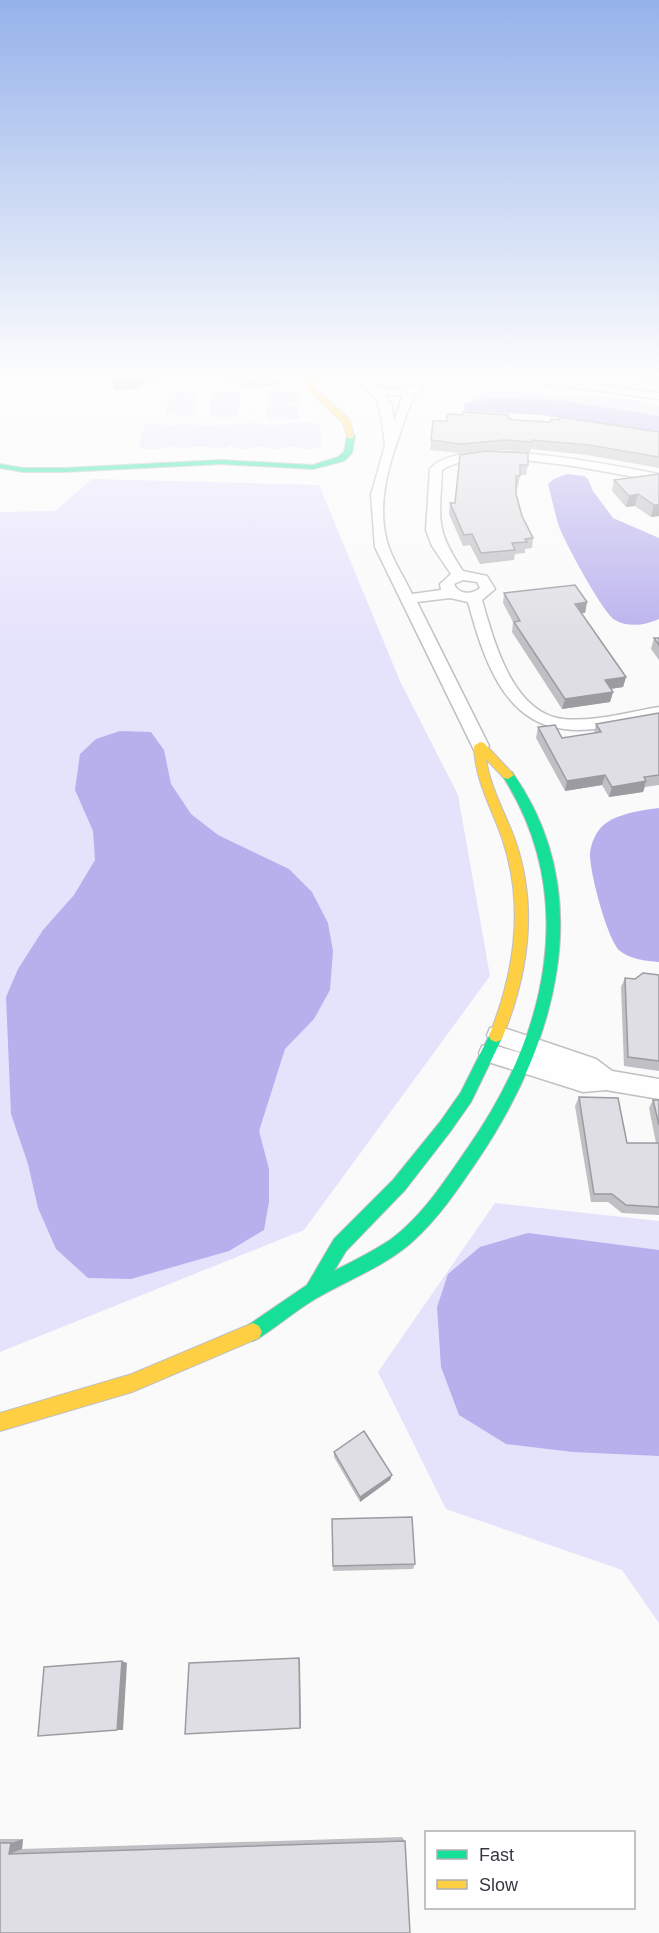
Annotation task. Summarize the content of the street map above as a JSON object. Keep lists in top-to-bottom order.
{
  "legend": ["Fast", "Slow"]
}
